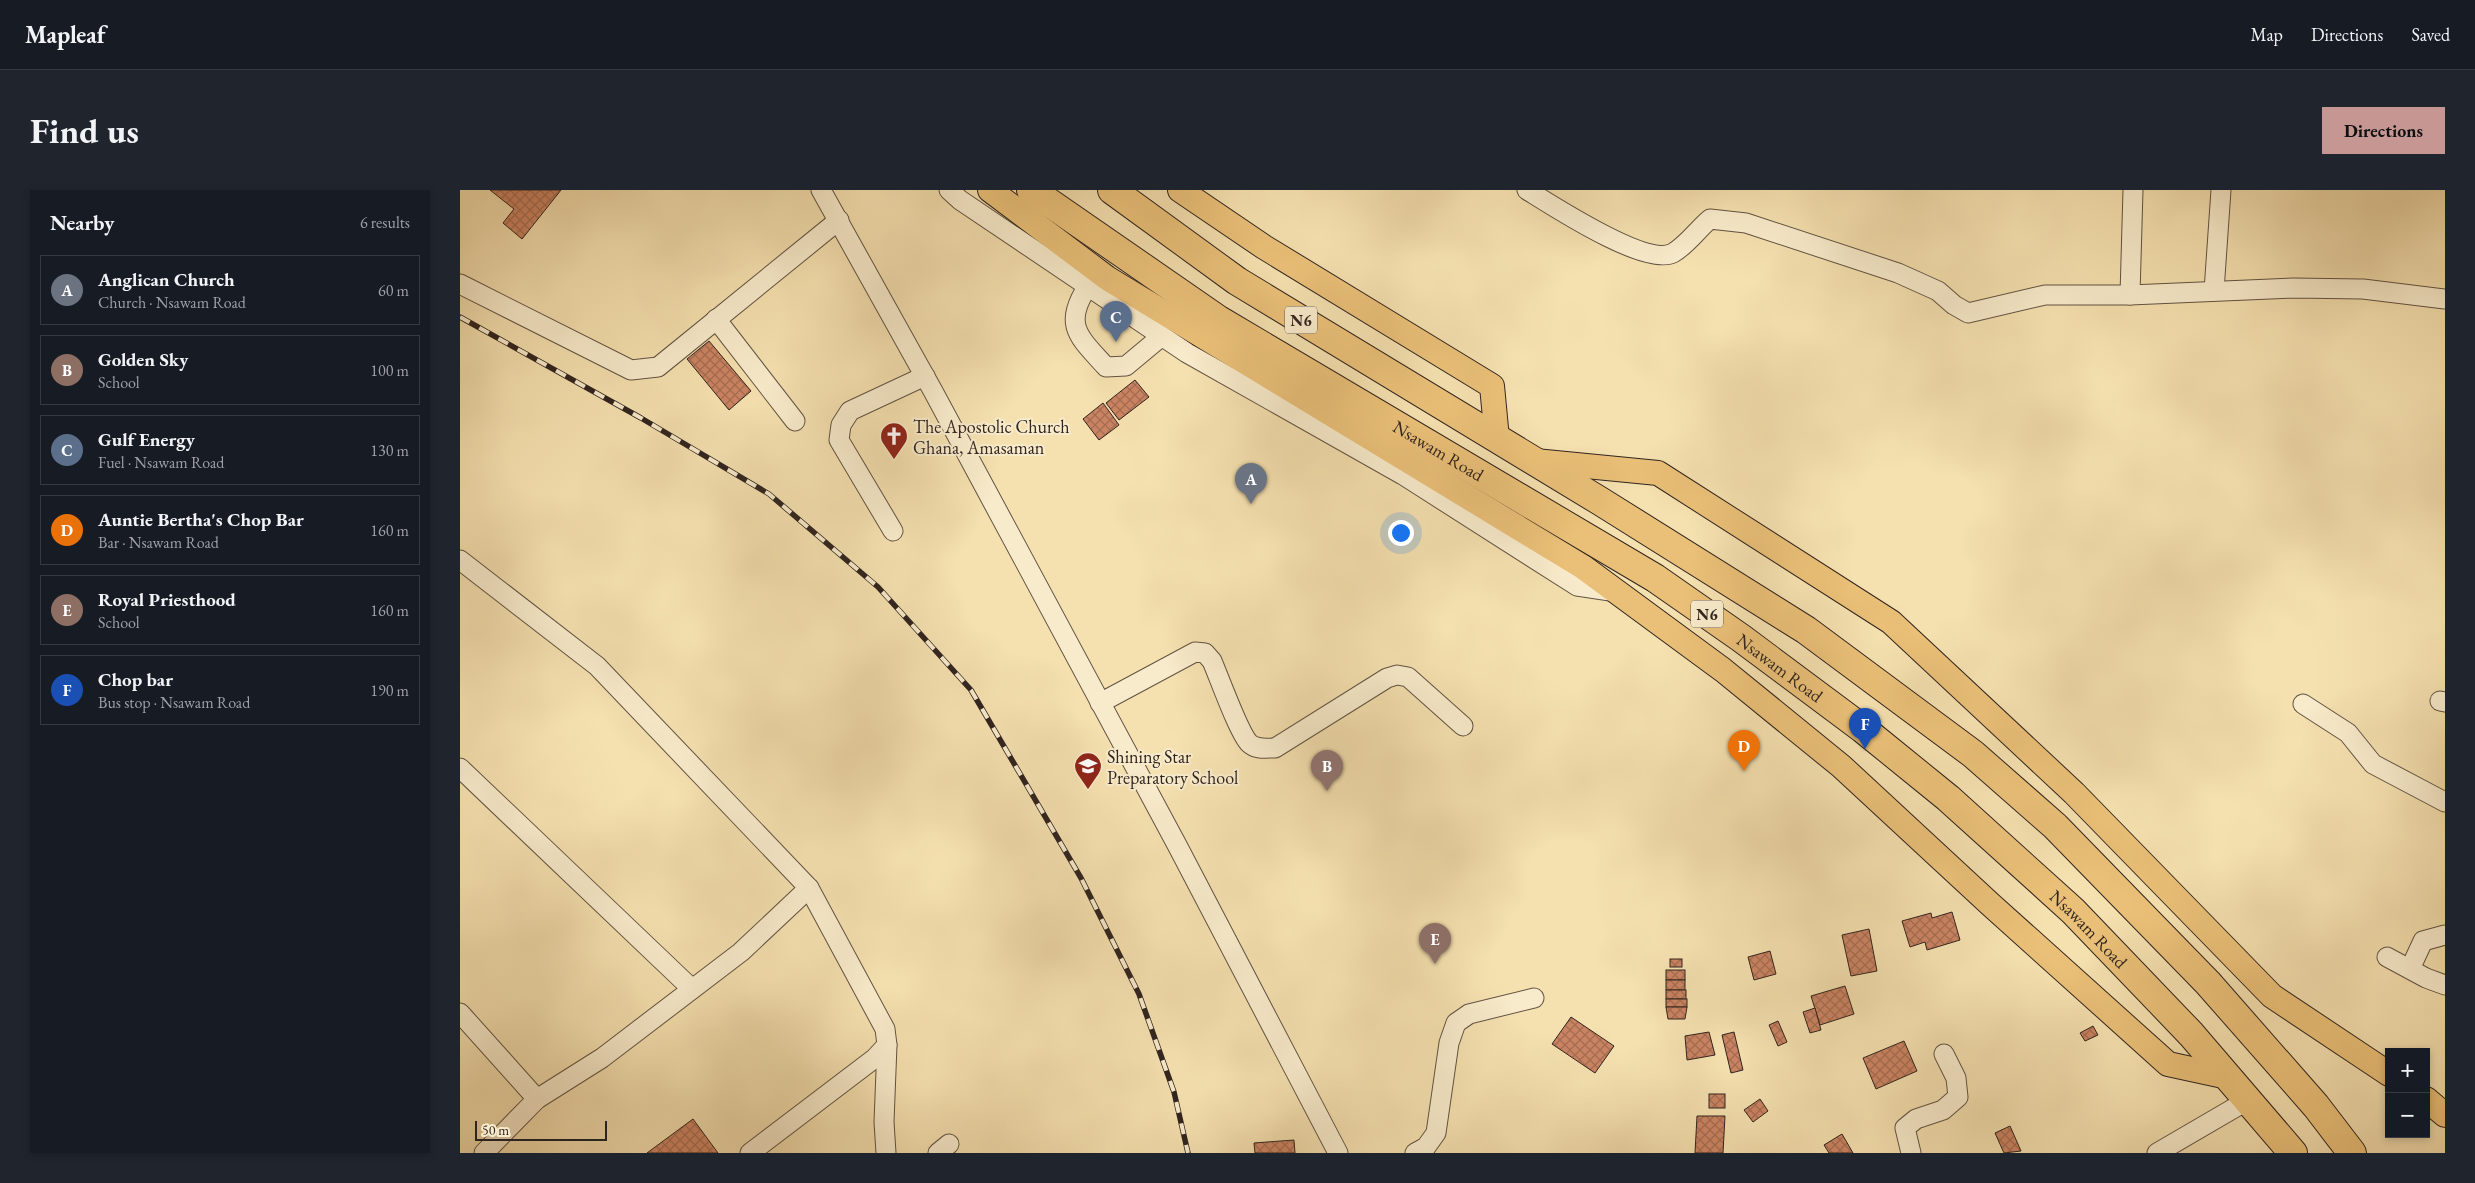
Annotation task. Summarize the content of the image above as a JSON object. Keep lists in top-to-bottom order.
{
  "streets": {
    "highway": ["N6", "Nsawam Road"]
  },
  "places": {
    "church": ["The Apostolic Church Ghana, Amasaman"],
    "school or university": ["Shining Star Preparatory School"]
  },
  "scale_bar": "50 m",
  "page": {
    "header": "Mapleaf",
    "nav": ["Map", "Directions", "Saved"],
    "buttons": "Directions",
    "title": "Find us",
    "heading": ["Nearby", "6 results"],
    "list": [
      {
        "mark": "A",
        "name": "Anglican Church",
        "note": "Church · Nsawam Road",
        "value": "60 m"
      },
      {
        "mark": "B",
        "name": "Golden Sky",
        "note": "School",
        "value": "100 m"
      },
      {
        "mark": "C",
        "name": "Gulf Energy",
        "note": "Fuel · Nsawam Road",
        "value": "130 m"
      },
      {
        "mark": "D",
        "name": "Auntie Bertha's Chop Bar",
        "note": "Bar · Nsawam Road",
        "value": "160 m"
      },
      {
        "mark": "E",
        "name": "Royal Priesthood",
        "note": "School",
        "value": "160 m"
      },
      {
        "mark": "F",
        "name": "Chop bar",
        "note": "Bus stop · Nsawam Road",
        "value": "190 m"
      }
    ],
    "pins": [
      "C",
      "A",
      "F",
      "D",
      "B",
      "E"
    ],
    "map_buttons": ["+", "−"],
    "scale": "50 m"
  }
}
